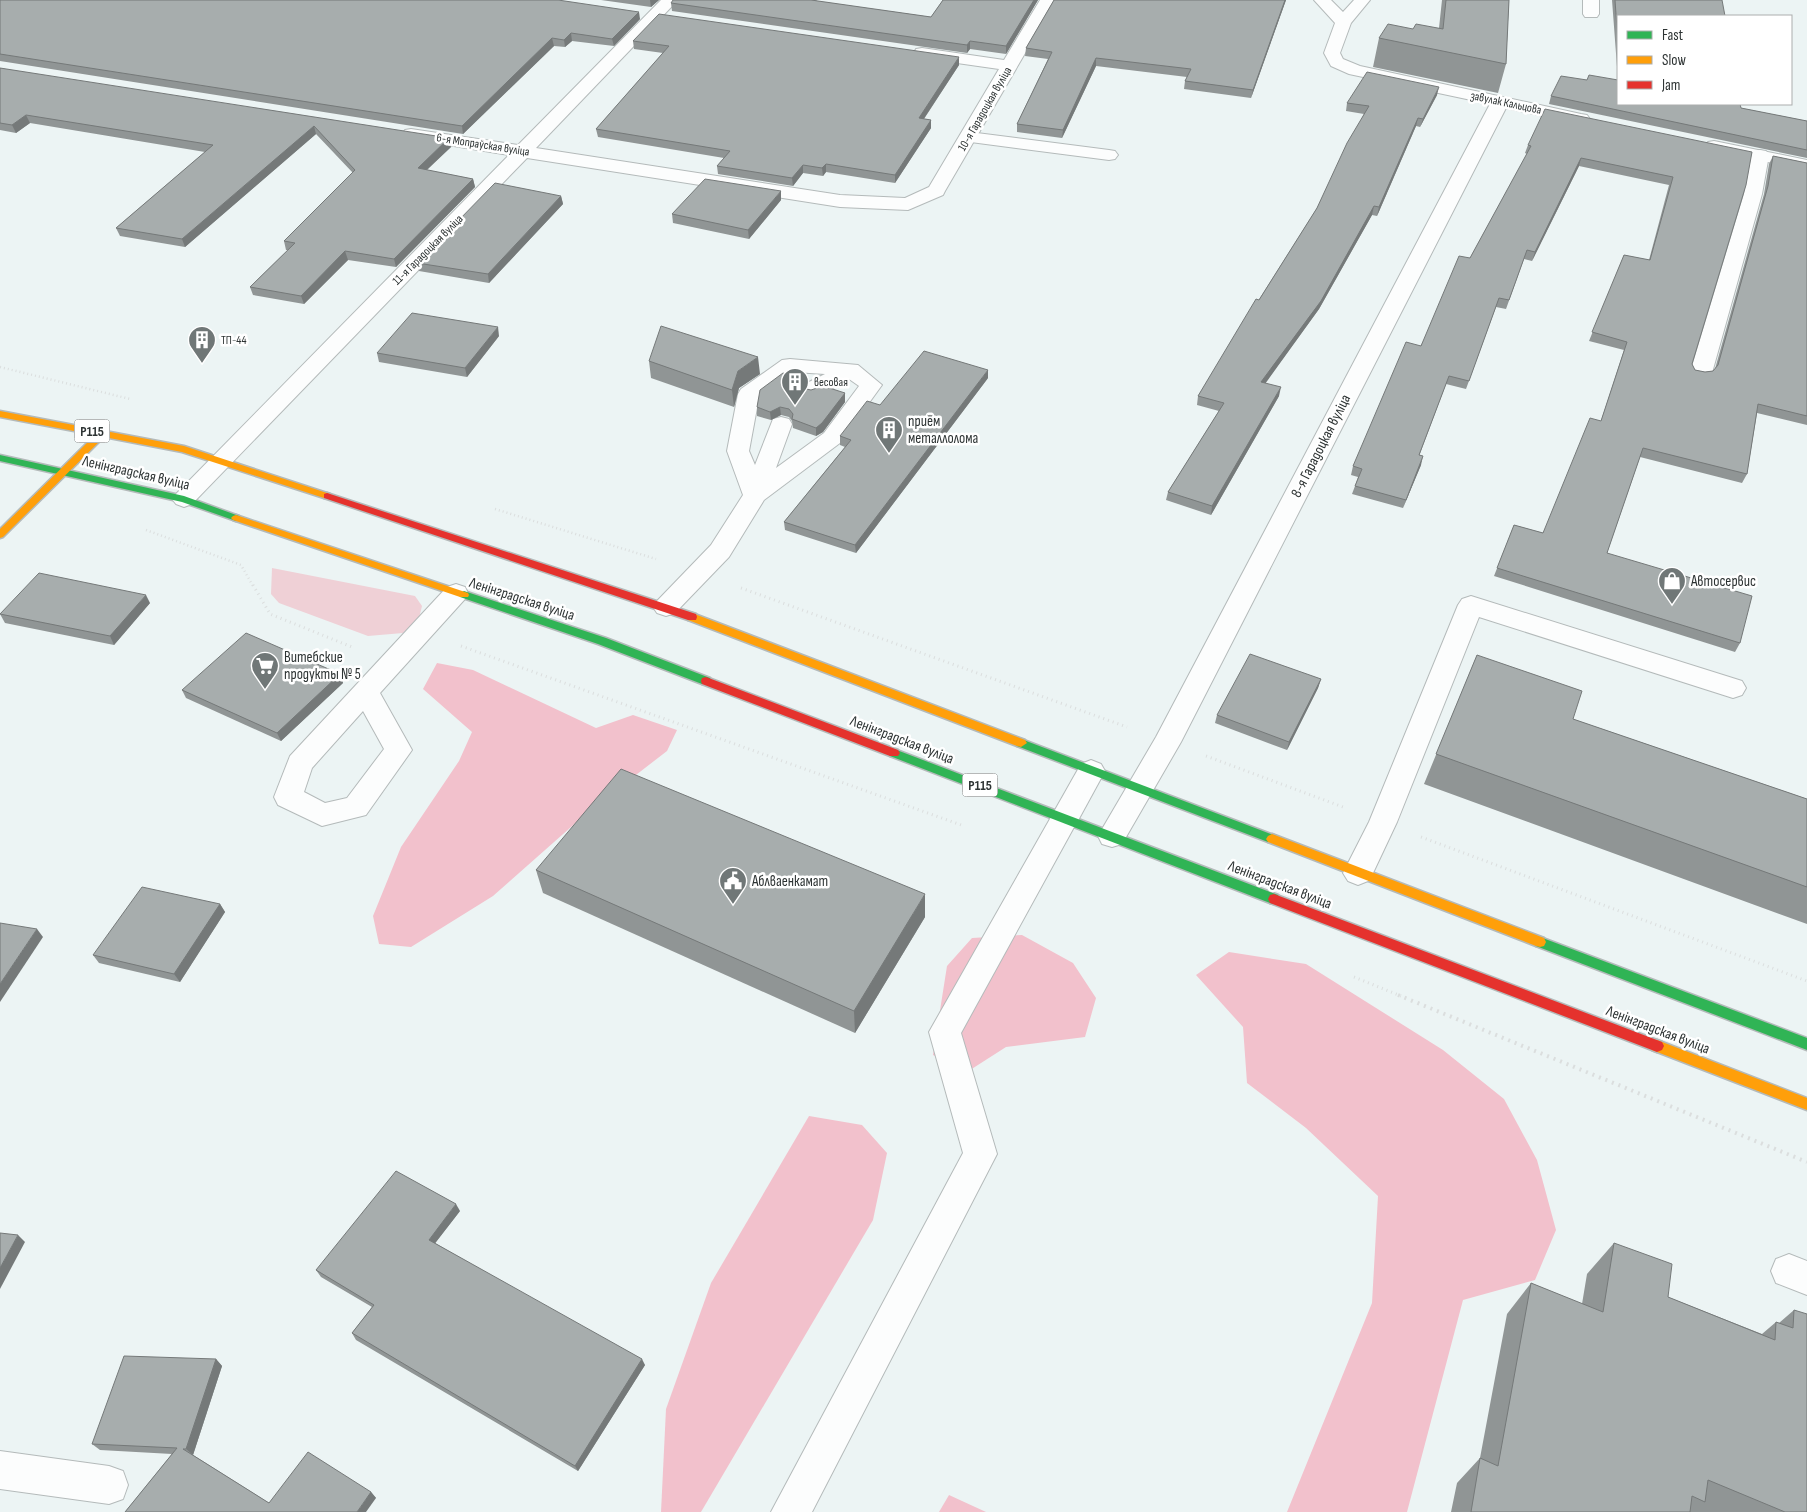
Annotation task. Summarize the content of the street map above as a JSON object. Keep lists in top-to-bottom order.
{
  "streets": {
    "main road": ["Р115", "Ленінградская вуліца"],
    "street": [
      "завулак Кальцова",
      "10-я Гарадоцкая вуліца",
      "6-я Мопраўская вуліца",
      "11-я Гарадоцкая вуліца",
      "8-я Гарадоцкая вуліца"
    ]
  },
  "crossings": [
    ["завулак Кальцова", "8-я Гарадоцкая вуліца"],
    ["10-я Гарадоцкая вуліца", "6-я Мопраўская вуліца"],
    ["6-я Мопраўская вуліца", "11-я Гарадоцкая вуліца"],
    ["11-я Гарадоцкая вуліца", "Ленінградская вуліца"],
    ["8-я Гарадоцкая вуліца", "Ленінградская вуліца"]
  ],
  "places": {
    "building": ["ТП-44", "весовая", "приём металлолома"],
    "shop": ["Автосервис"],
    "supermarket": ["Витебские продукты № 5"],
    "public building": ["Аблваенкамат"]
  },
  "legend": ["Fast", "Slow", "Jam"]
}
